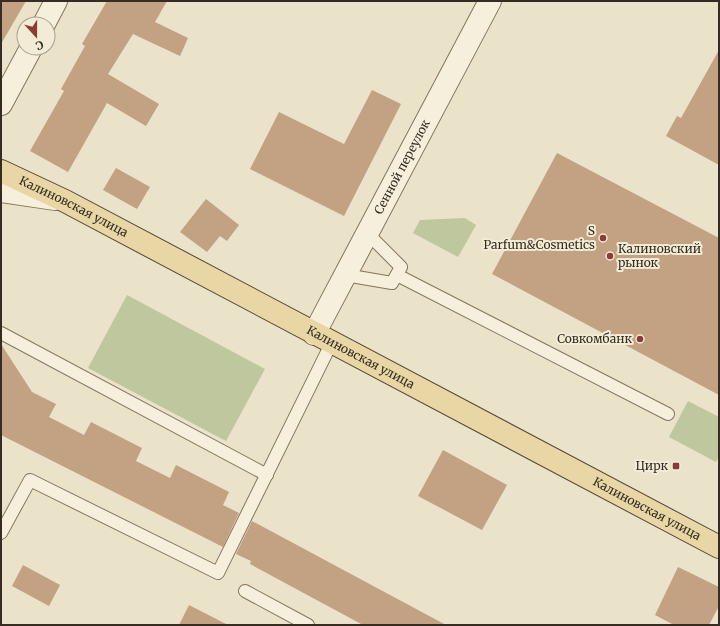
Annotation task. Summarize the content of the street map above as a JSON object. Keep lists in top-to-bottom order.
{
  "streets": {
    "main road": ["Калиновская улица"],
    "street": ["Сенной переулок"]
  },
  "crossings": [
    ["Сенной переулок", "Калиновская улица"]
  ],
  "places": {
    "other": ["S Parfum&Cosmetics", "Калиновский рынок", "Совкомбанк"],
    "transit": ["Цирк"]
  },
  "north": "bottom"
}
